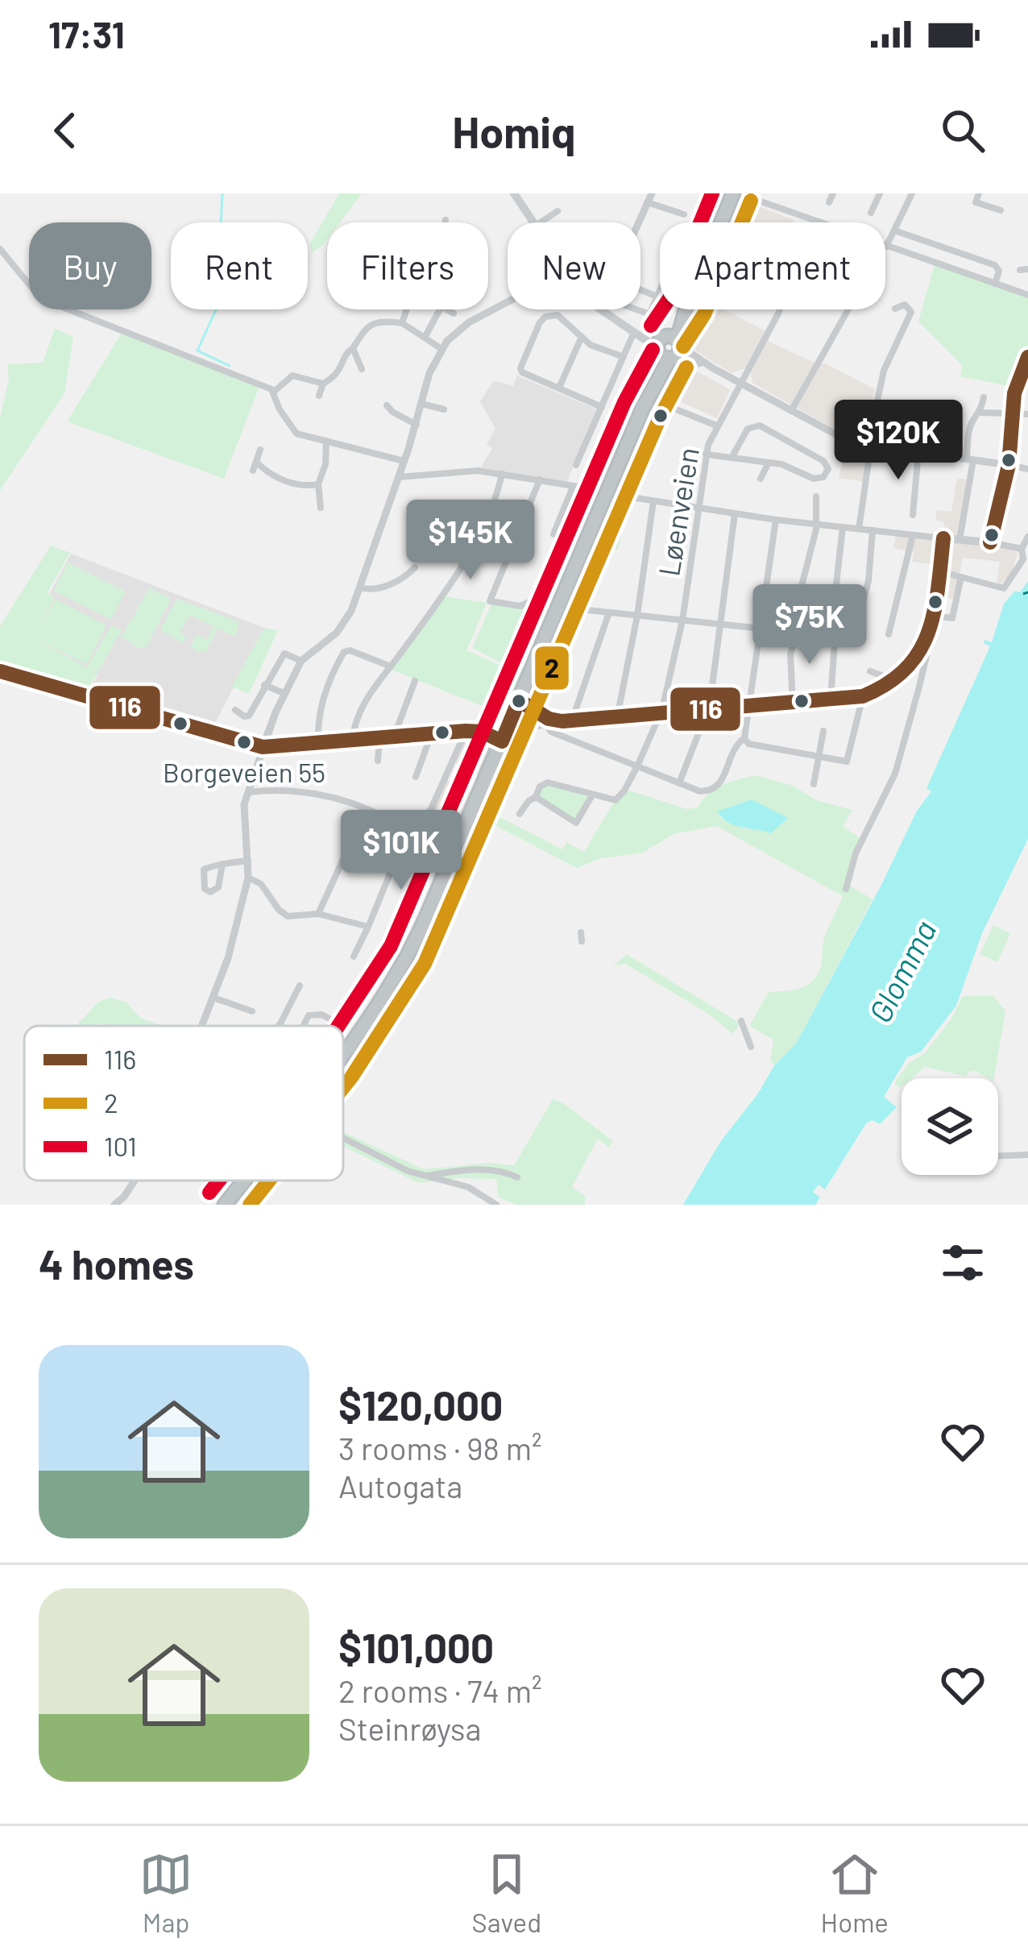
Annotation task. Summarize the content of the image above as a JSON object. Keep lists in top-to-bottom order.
{
  "streets": {
    "street": ["Løenveien"]
  },
  "water": ["Glomma"],
  "places": ["Borgeveien 55"],
  "lines": ["transit line 101", "transit line 2", "transit line 116"],
  "legend": ["116", "2", "101"],
  "page": {
    "status": "17:31",
    "header": "Homiq",
    "chip": [
      "Buy",
      "Rent",
      "Filters",
      "New",
      "Apartment"
    ],
    "price": [
      "$120K",
      "$145K",
      "$75K",
      "$101K"
    ],
    "heading": "4 homes",
    "list": [
      {
        "name": "$120,000",
        "note": "3 rooms · 98 m² · Autogata"
      },
      {
        "name": "$101,000",
        "note": "2 rooms · 74 m² · Steinrøysa"
      }
    ],
    "tabs": ["Map", "Saved", "Home"]
  }
}
